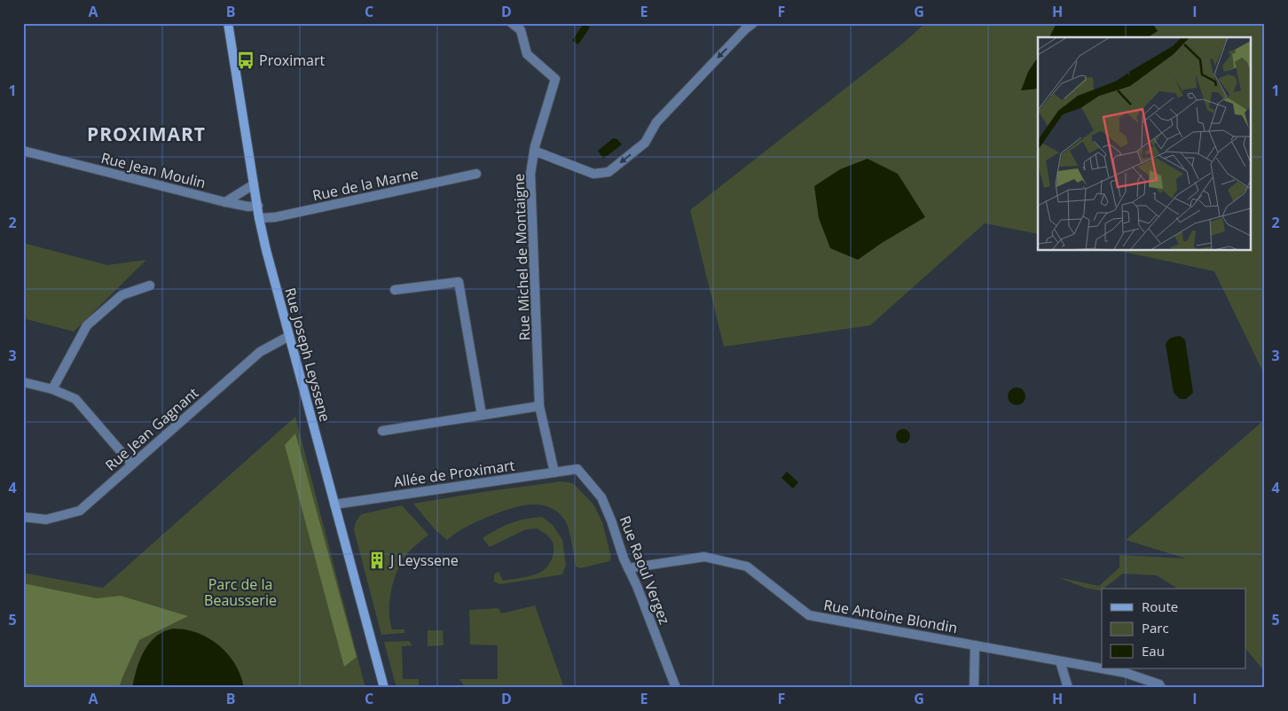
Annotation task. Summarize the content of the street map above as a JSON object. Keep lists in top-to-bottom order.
{
  "streets": {
    "street": [
      "Rue Jean Moulin",
      "Rue de la Marne",
      "Rue Michel de Montaigne",
      "Rue Joseph Leyssene",
      "Rue Jean Gagnant",
      "Allée de Proximart",
      "Rue Raoul Vergez",
      "Rue Antoine Blondin"
    ]
  },
  "crossings": [
    ["Rue Jean Moulin", "Rue Joseph Leyssene"],
    ["Rue de la Marne", "Rue Joseph Leyssene"],
    ["Rue Michel de Montaigne", "Allée de Proximart"],
    ["Rue Joseph Leyssene", "Rue Jean Gagnant"],
    ["Rue Joseph Leyssene", "Allée de Proximart"],
    ["Allée de Proximart", "Rue Raoul Vergez"],
    ["Rue Raoul Vergez", "Rue Antoine Blondin"]
  ],
  "districts": ["PROXIMART"],
  "parks": ["Parc de la Beausserie"],
  "places": {
    "bus stop": ["Proximart"],
    "building": ["J Leyssene"]
  },
  "legend": ["Route", "Parc", "Eau"],
  "grid": {
    "columns": [
      "A",
      "B",
      "C",
      "D",
      "E",
      "F",
      "G",
      "H",
      "I"
    ],
    "rows": [
      "1",
      "2",
      "3",
      "4",
      "5"
    ]
  }
}
